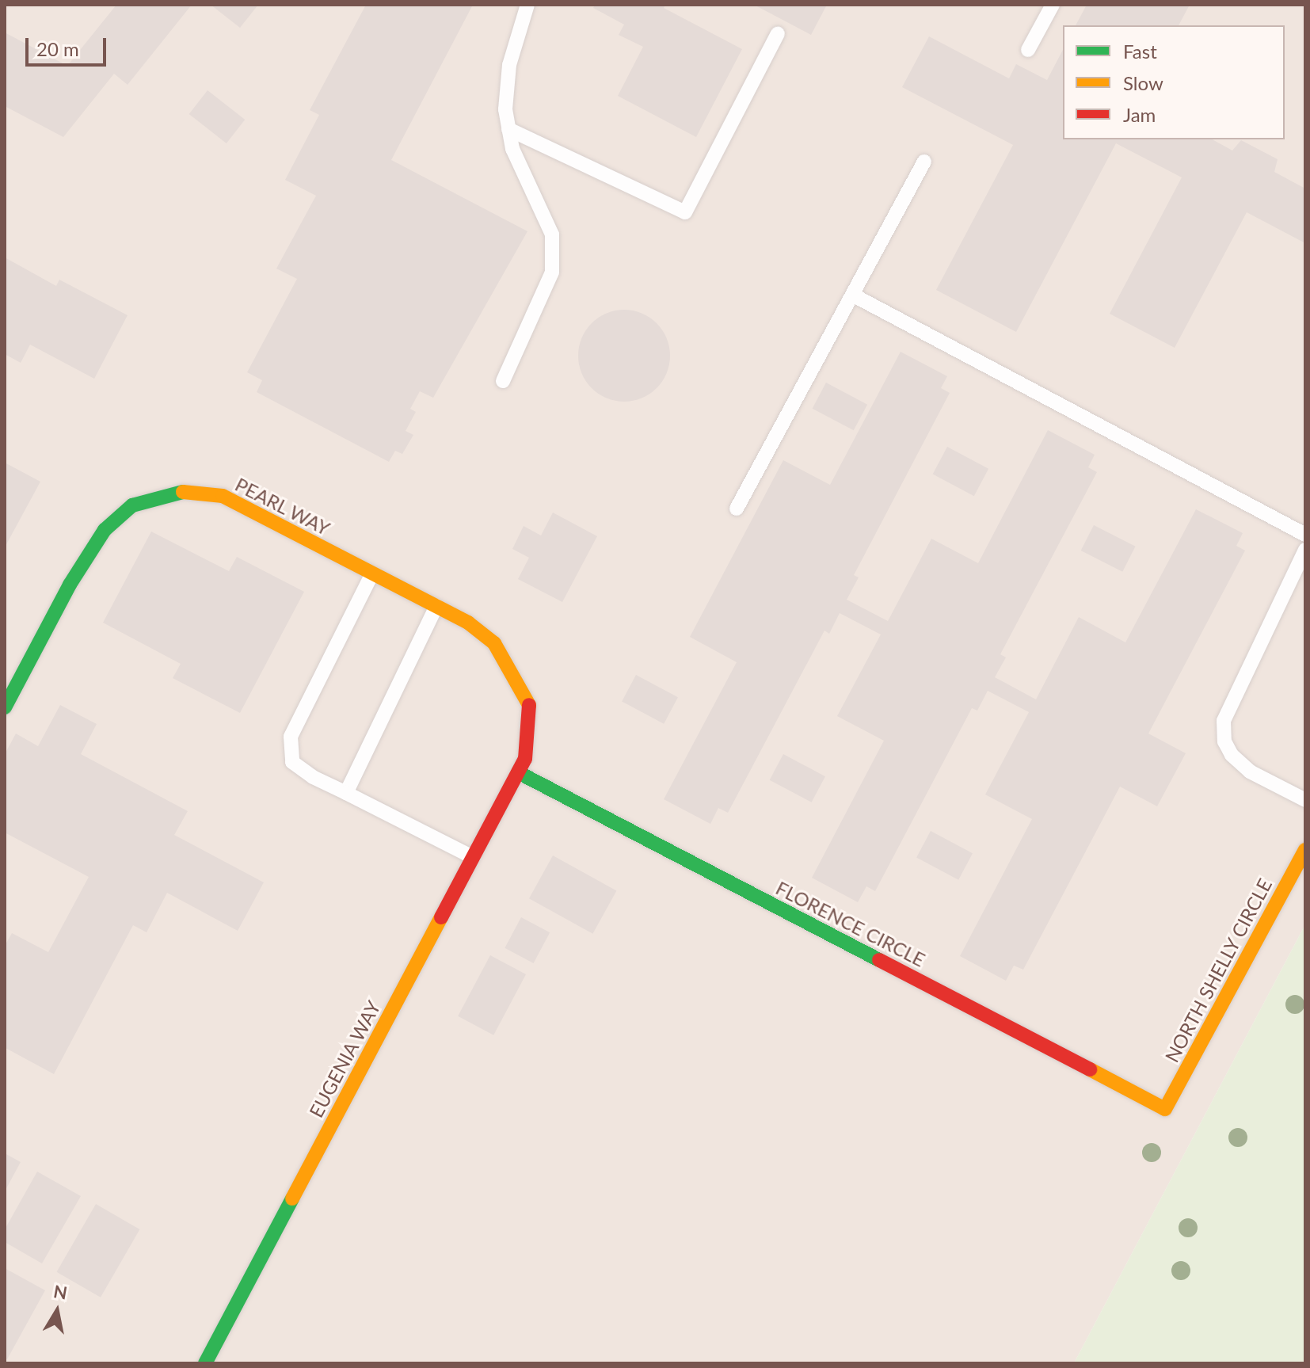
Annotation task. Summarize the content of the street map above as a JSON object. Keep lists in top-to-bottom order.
{
  "streets": {
    "street": [
      "PEARL WAY",
      "FLORENCE CIRCLE",
      "NORTH SHELLY CIRCLE",
      "EUGENIA WAY"
    ]
  },
  "crossings": [
    ["PEARL WAY", "FLORENCE CIRCLE"],
    ["PEARL WAY", "EUGENIA WAY"],
    ["FLORENCE CIRCLE", "NORTH SHELLY CIRCLE"],
    ["FLORENCE CIRCLE", "EUGENIA WAY"]
  ],
  "legend": ["Fast", "Slow", "Jam"],
  "scale_bar": "20 m",
  "north": "top"
}
